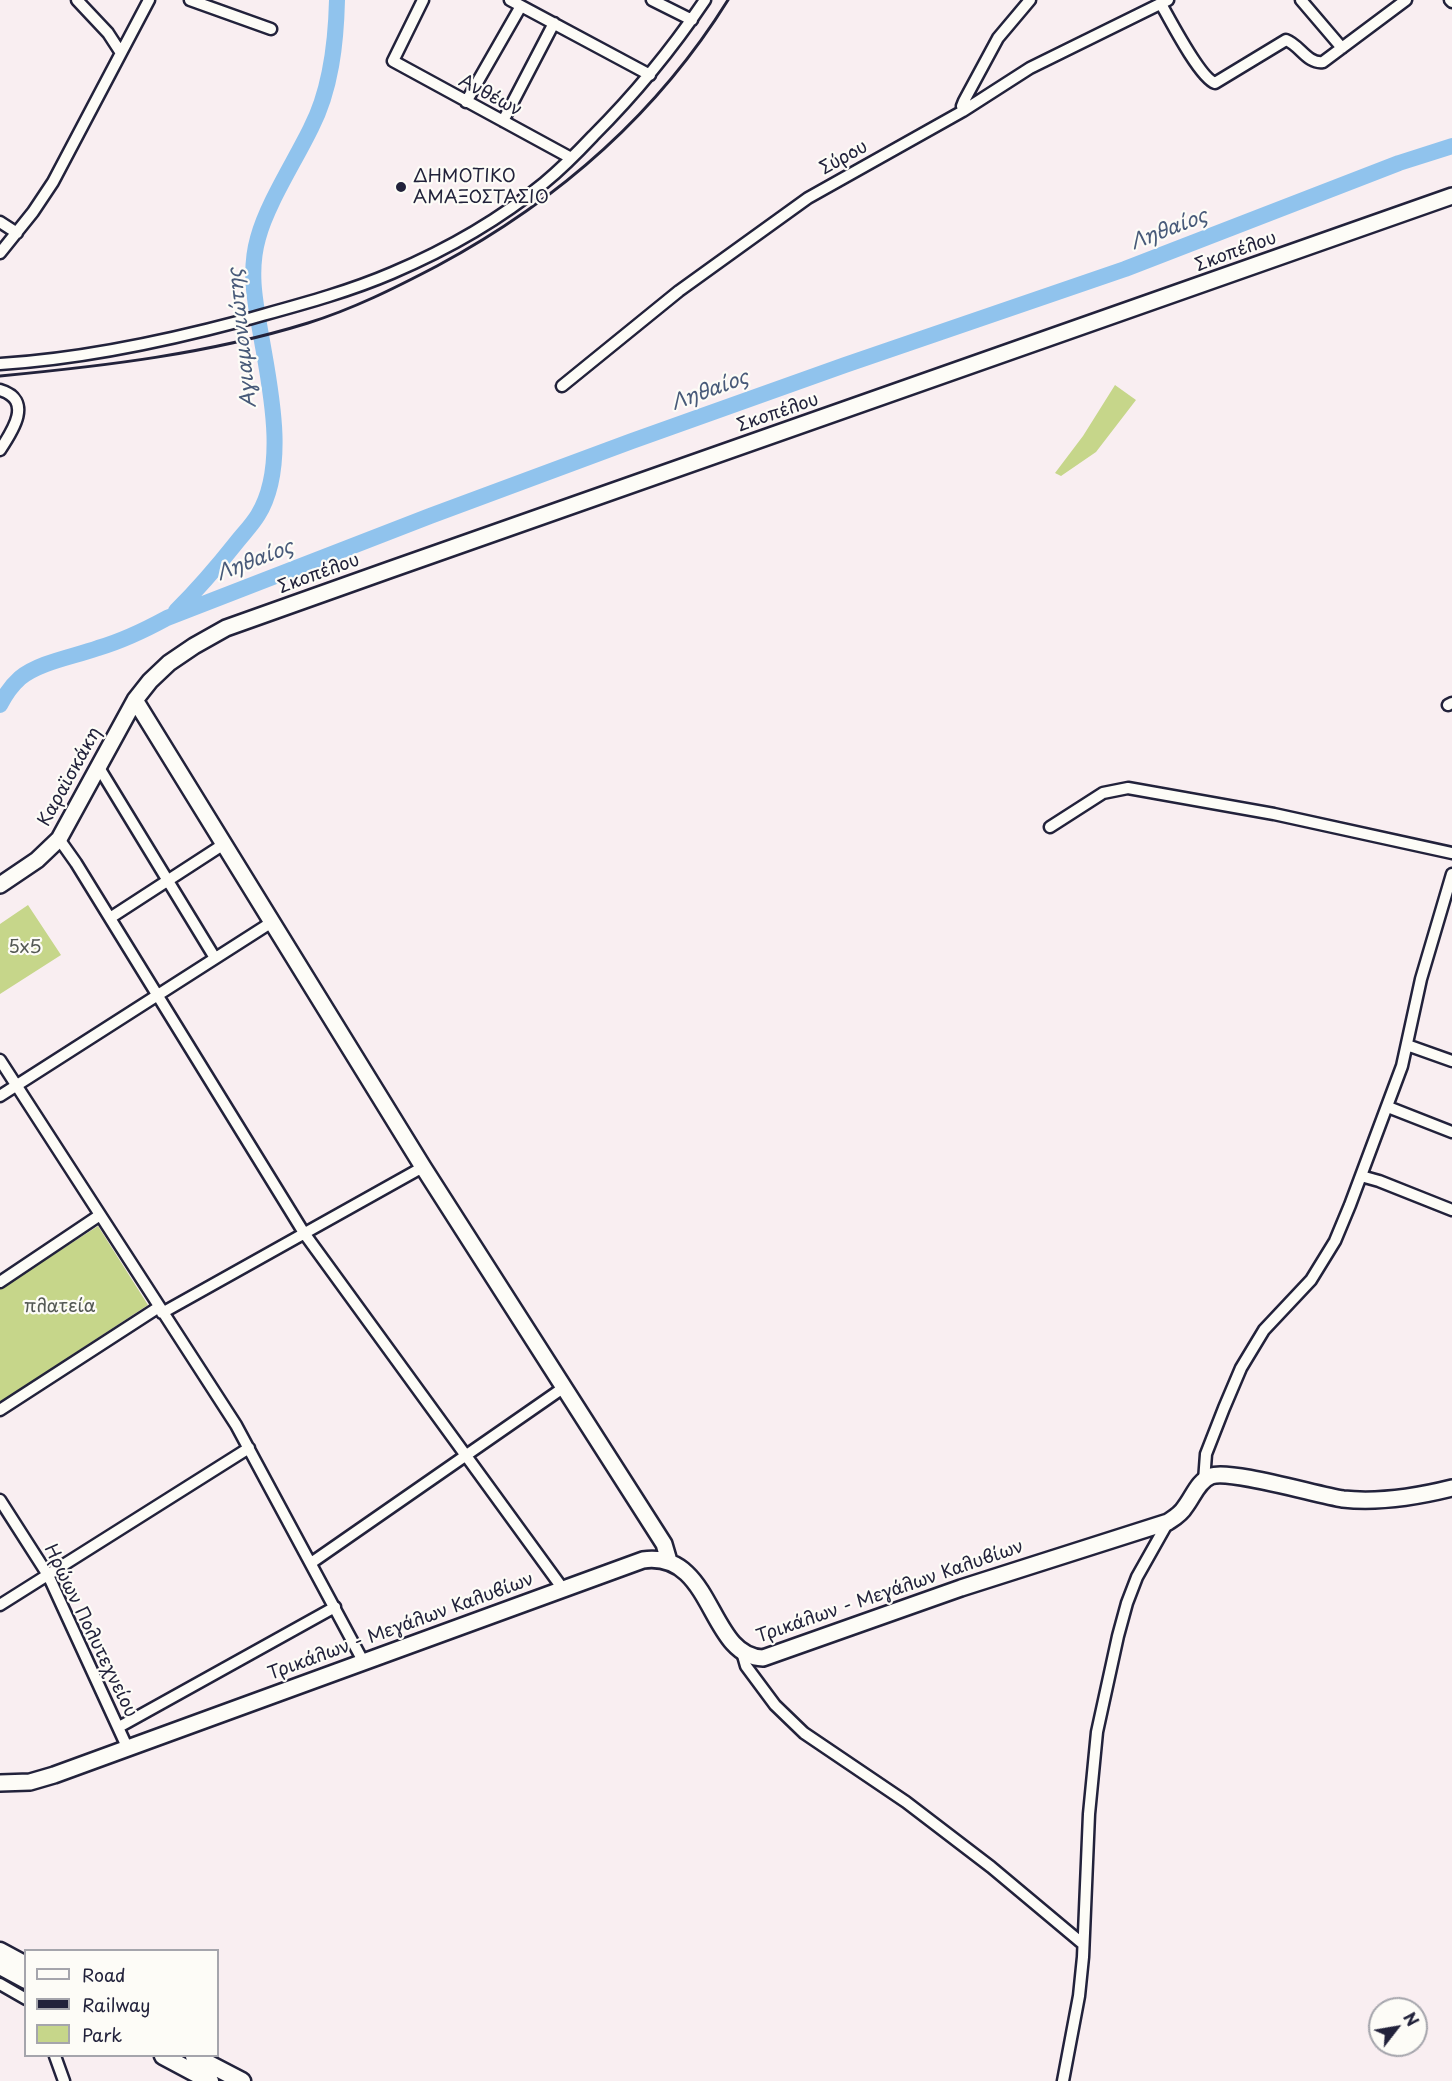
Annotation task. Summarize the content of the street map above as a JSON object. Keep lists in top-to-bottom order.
{
  "streets": {
    "street": [
      "Ανθέων",
      "Σύρου",
      "Σκοπέλου",
      "Καραϊσκάκη",
      "Τρικάλων - Μεγάλων Καλυβίων",
      "Ηρώων Πολυτεχνείου"
    ]
  },
  "crossings": [
    ["Σκοπέλου", "Καραϊσκάκη"],
    ["Τρικάλων - Μεγάλων Καλυβίων", "Ηρώων Πολυτεχνείου"]
  ],
  "water": ["Ληθαίος", "Αγιαμονιώτης"],
  "parks": ["5x5", "πλατεία"],
  "places": ["ΔΗΜΟΤΙΚΟ ΑΜΑΞΟΣΤΑΣΙΟ"],
  "legend": ["Road", "Railway", "Park"],
  "north": "top right"
}
